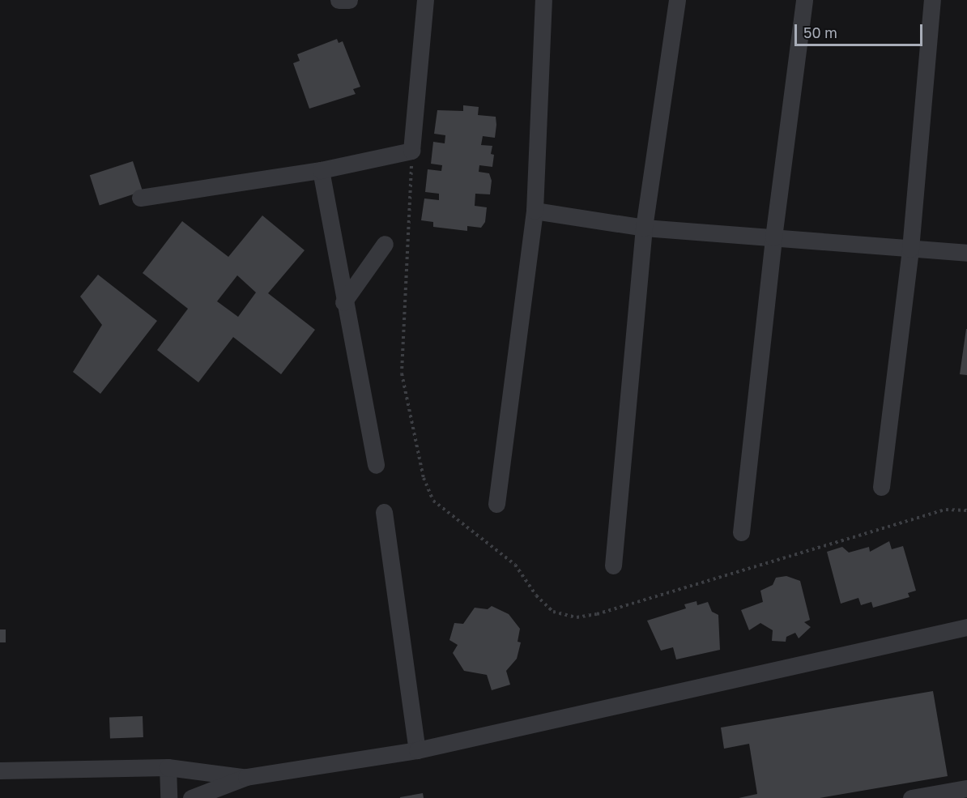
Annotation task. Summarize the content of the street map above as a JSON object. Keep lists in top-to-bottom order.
{
  "scale_bar": "50 m"
}
